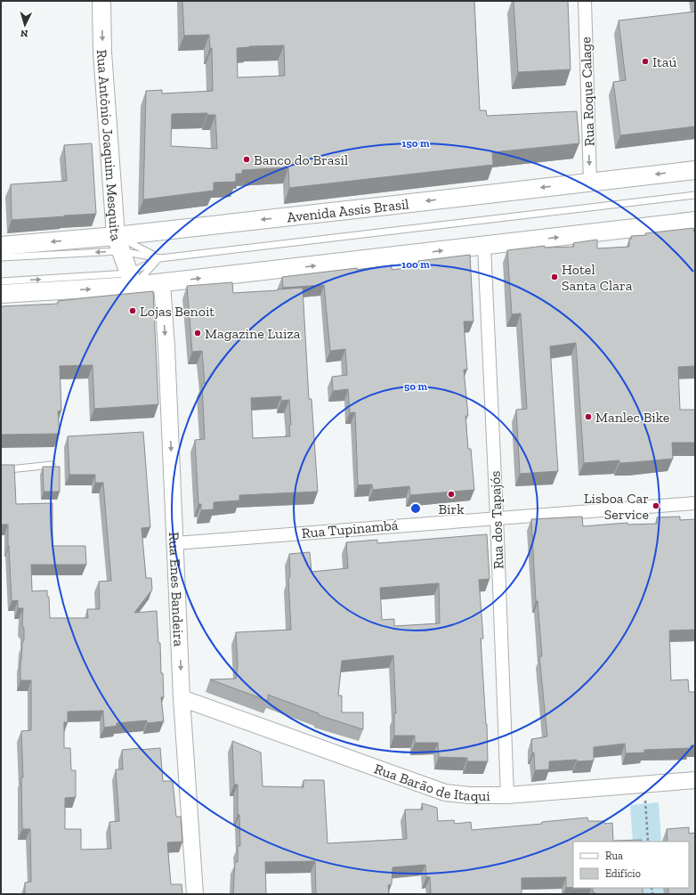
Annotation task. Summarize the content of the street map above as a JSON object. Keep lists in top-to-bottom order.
{
  "streets": {
    "main road": ["Rua Antônio Joaquim Mesquita", "Avenida Assis Brasil"],
    "street": [
      "Rua Roque Calage",
      "Rua dos Tapajós",
      "Rua Tupinambá",
      "Rua Enes Bandeira",
      "Rua Barão de Itaqui"
    ]
  },
  "crossings": [
    ["Rua Roque Calage", "Avenida Assis Brasil"],
    ["Rua Antônio Joaquim Mesquita", "Avenida Assis Brasil"],
    ["Rua dos Tapajós", "Rua Tupinambá"],
    ["Rua dos Tapajós", "Rua Barão de Itaqui"],
    ["Rua Tupinambá", "Rua Enes Bandeira"],
    ["Rua Enes Bandeira", "Rua Barão de Itaqui"]
  ],
  "one_way": ["Rua Roque Calage", "Rua Antônio Joaquim Mesquita", "Rua Enes Bandeira"],
  "places": [
    "Itaú",
    "Banco do Brasil",
    "Hotel Santa Clara",
    "Lojas Benoit",
    "Magazine Luiza",
    "Manlec Bike",
    "Birk",
    "Lisboa Car Service"
  ],
  "legend": ["Rua", "Edifício"],
  "north": "bottom",
  "rings": ["150 m", "100 m", "50 m"]
}
